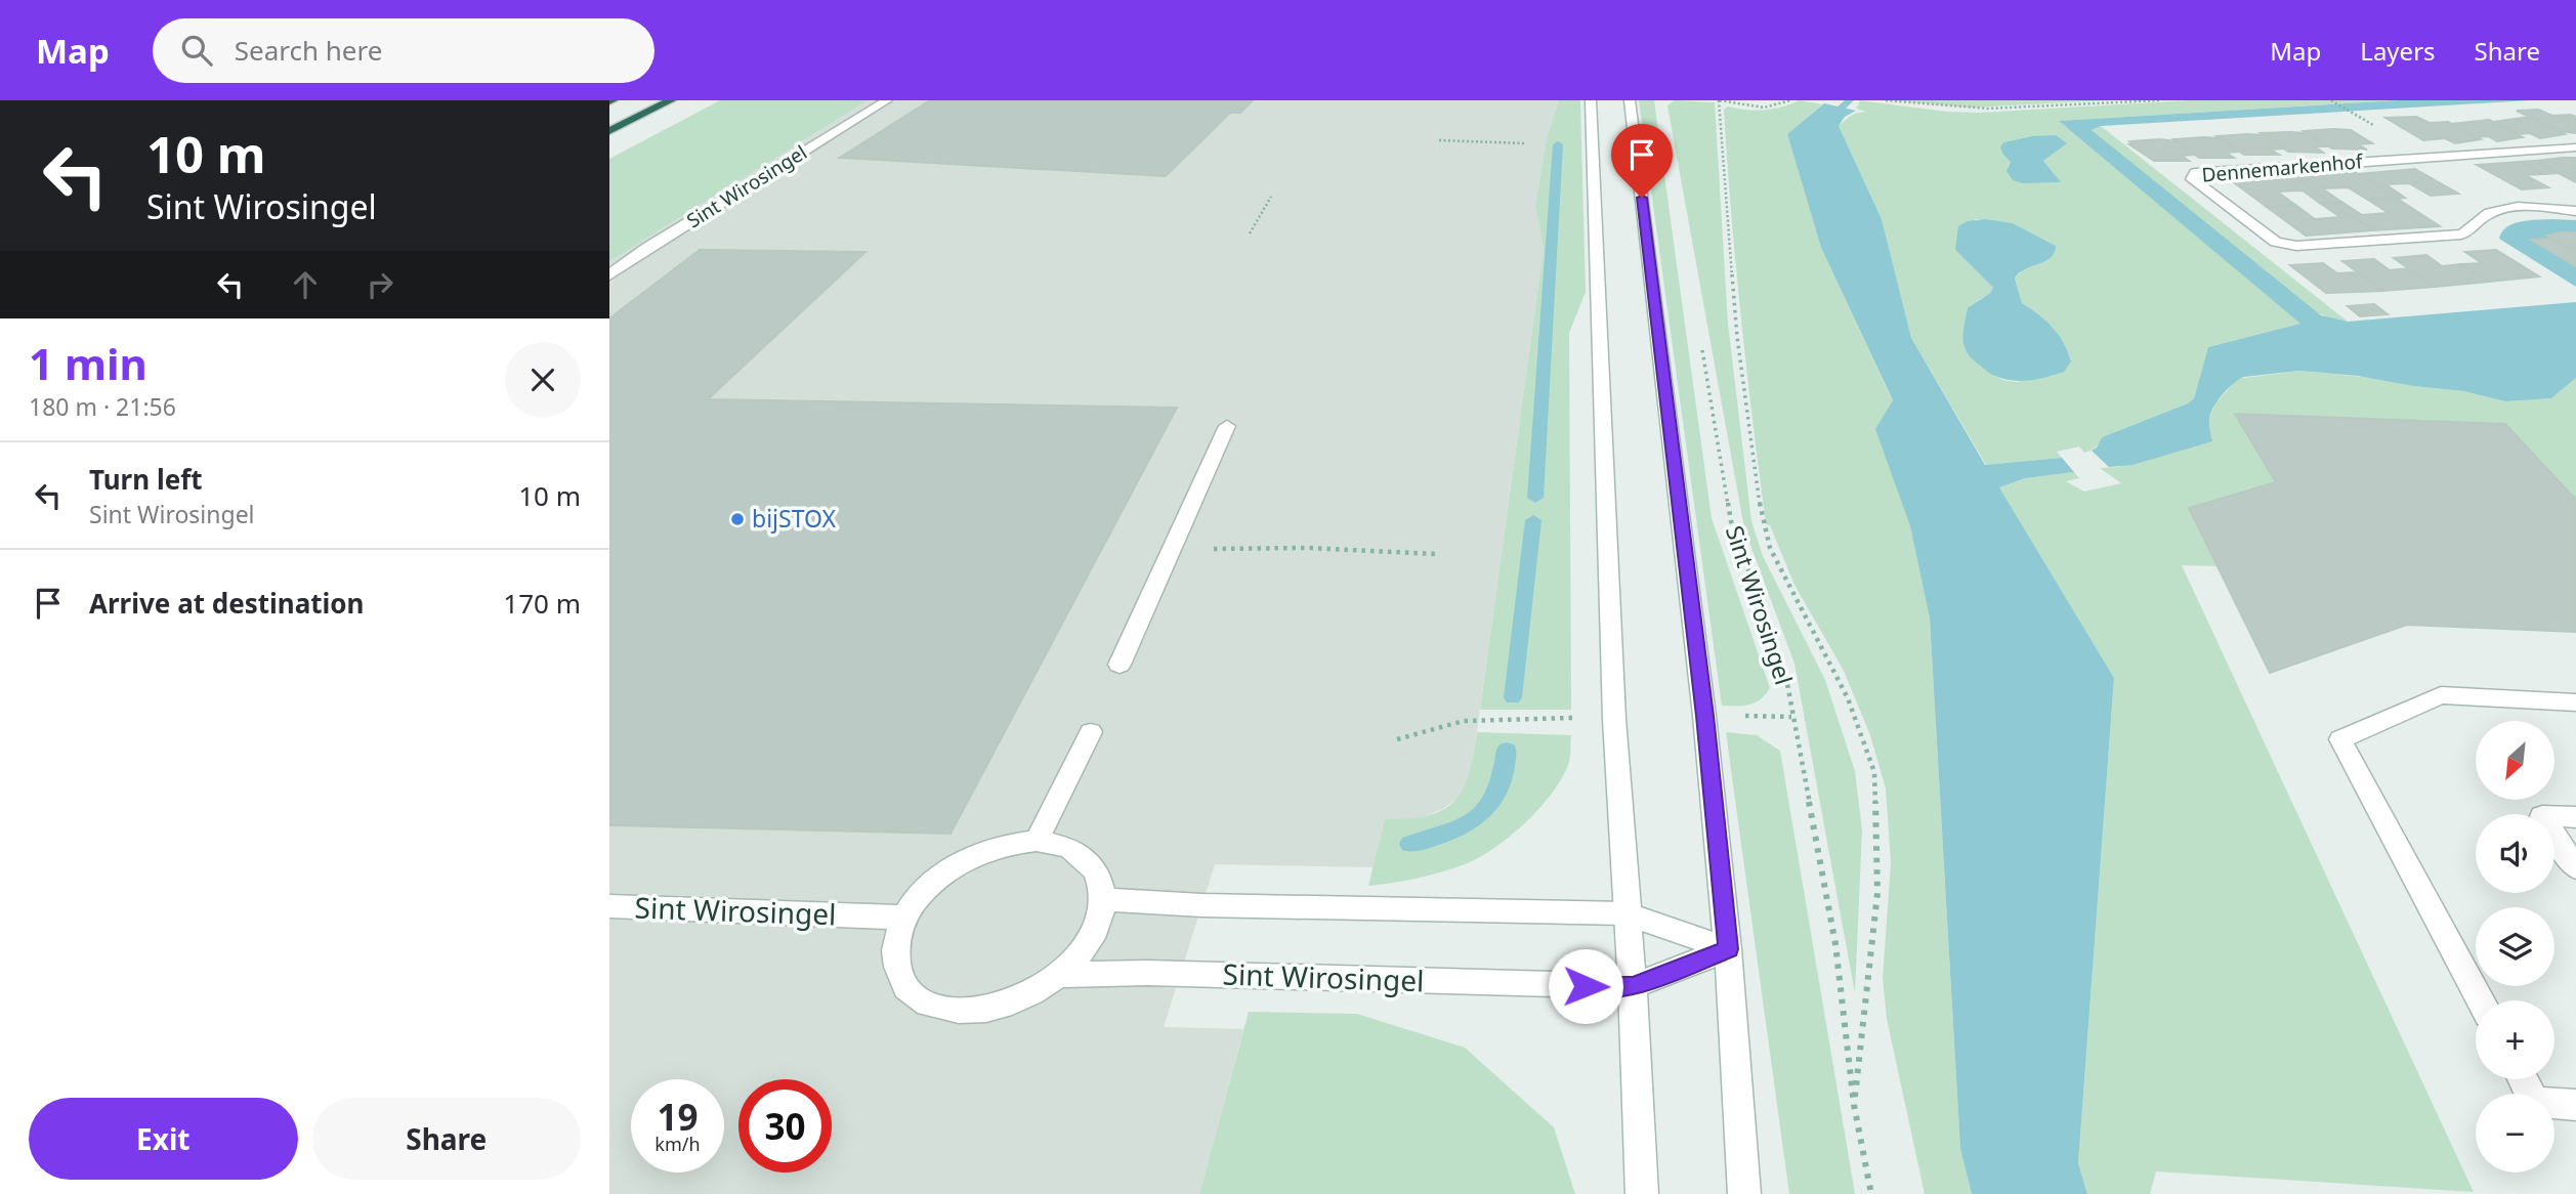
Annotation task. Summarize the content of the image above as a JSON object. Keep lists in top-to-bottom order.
{
  "streets": {
    "street": ["Dennemarkenhof", "Sint Wirosingel"]
  },
  "places": ["bijSTOX"],
  "north": "bottom left",
  "page": {
    "header": "Map",
    "search": "Search here",
    "nav": ["Map", "Layers", "Share"],
    "turn": ["10 m", "Sint Wirosingel"],
    "heading": ["1 min", "180 m · 21:56"],
    "list": [
      {
        "name": "Turn left",
        "note": "Sint Wirosingel",
        "value": "10 m"
      },
      {
        "name": "Arrive at destination",
        "value": "170 m"
      }
    ],
    "map_buttons": ["+", "−"],
    "speed": "19 km/h",
    "limit": "30",
    "buttons": ["Exit", "Share"]
  }
}
